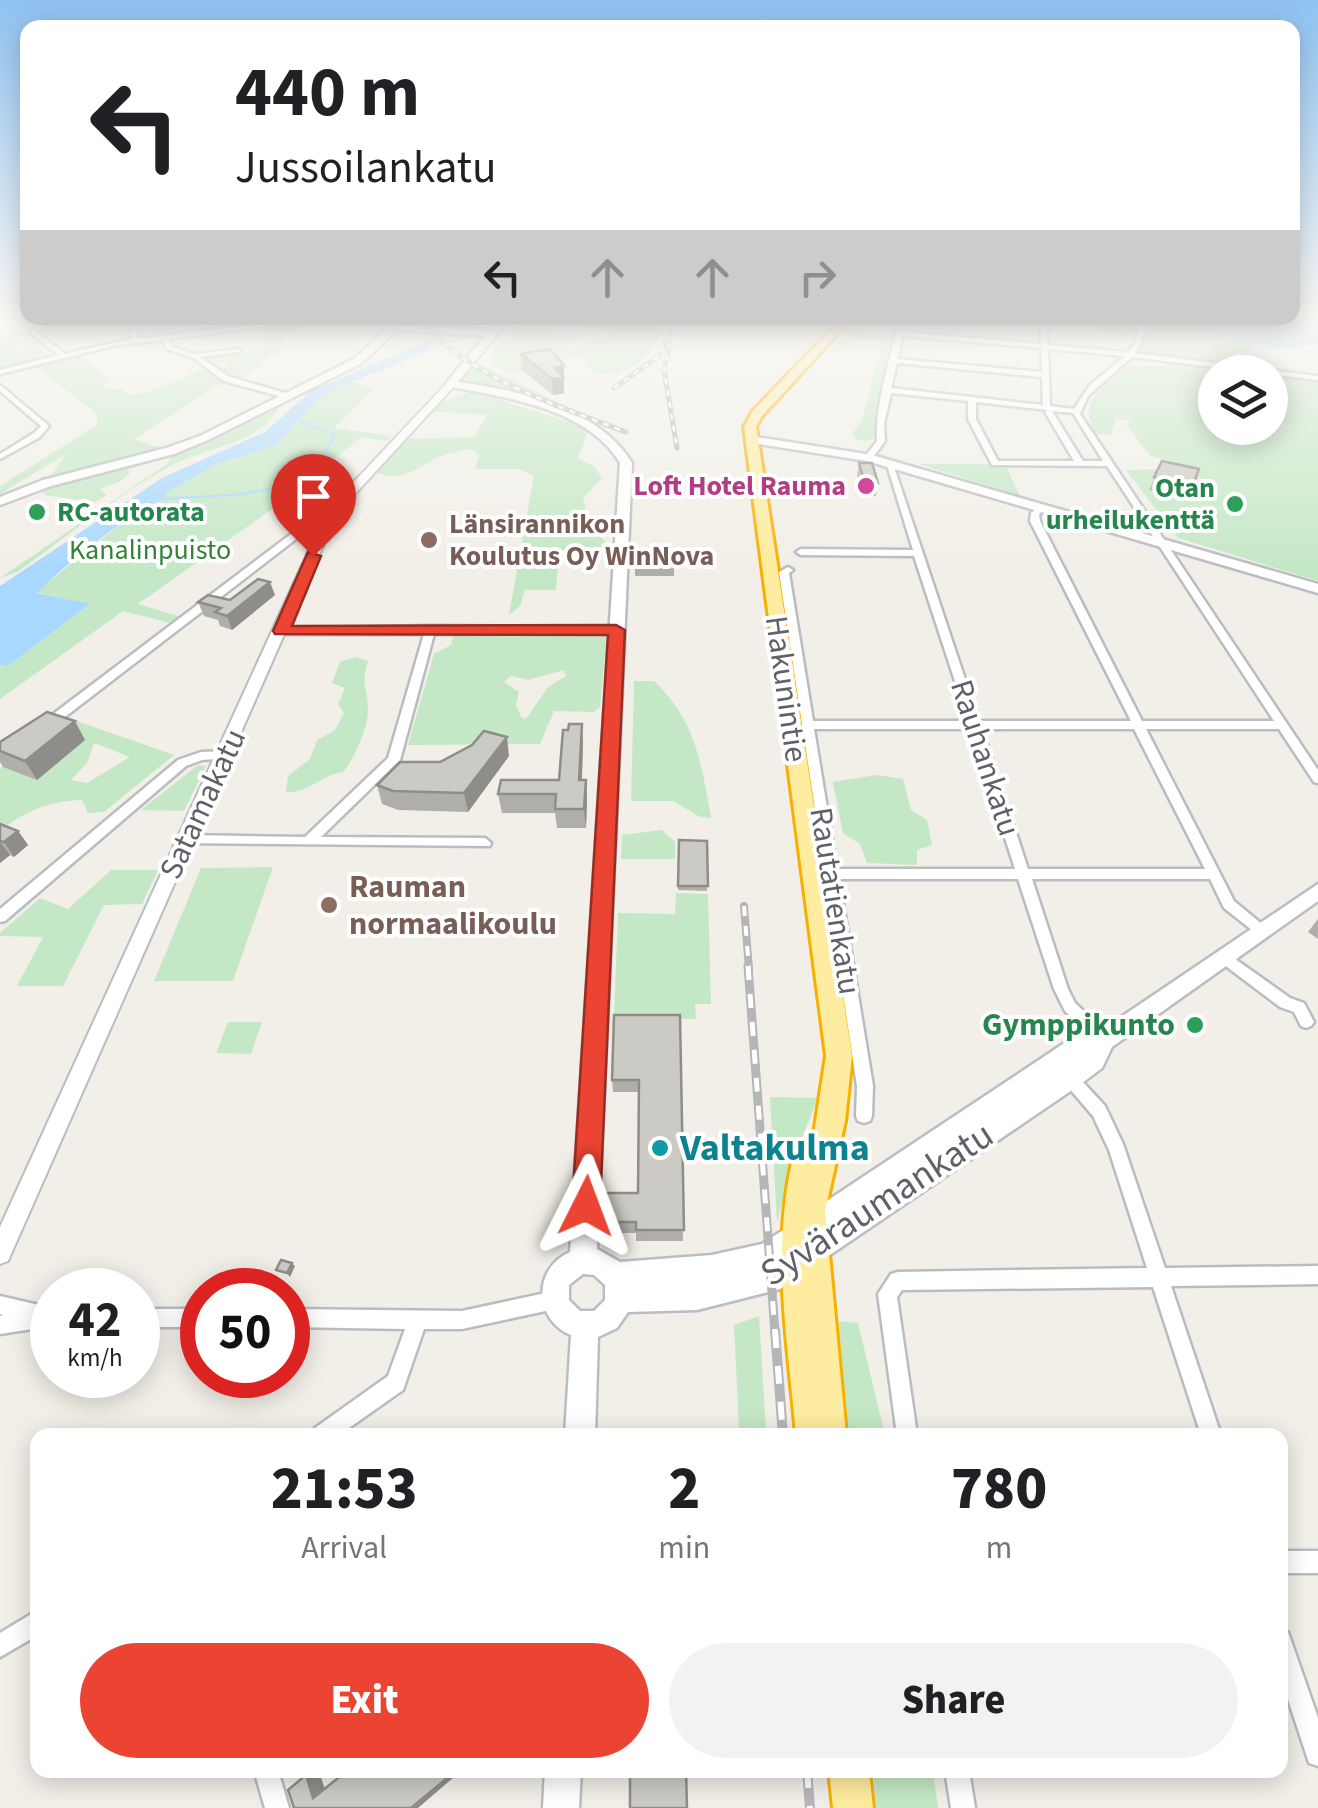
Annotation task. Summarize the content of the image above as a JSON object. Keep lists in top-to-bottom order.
{
  "streets": {
    "highway": ["Hakunintie"],
    "main road": ["Syväraumankatu"],
    "street": ["Rauhankatu", "Satamakatu", "Rautatienkatu"]
  },
  "crossings": [
    ["Hakunintie", "Syväraumankatu"],
    ["Rauhankatu", "Syväraumankatu"]
  ],
  "parks": ["Kanalinpuisto"],
  "places": [
    "Loft Hotel Rauma",
    "Otan urheilukenttä",
    "RC-autorata",
    "Länsirannikon Koulutus Oy WinNova",
    "Rauman normaalikoulu",
    "Gymppikunto",
    "Valtakulma"
  ],
  "page": {
    "turn": ["440 m", "Jussoilankatu"],
    "speed": "42 km/h",
    "limit": "50",
    "eta": [
      "21:53",
      "Arrival",
      "2",
      "min",
      "780",
      "m"
    ],
    "buttons": ["Exit", "Share"]
  }
}
